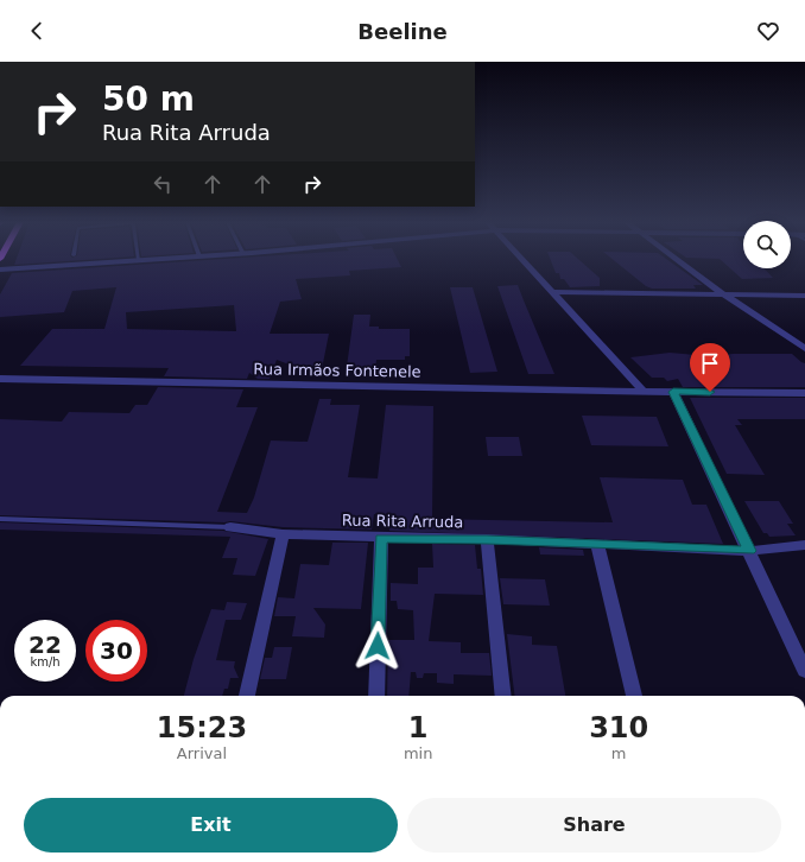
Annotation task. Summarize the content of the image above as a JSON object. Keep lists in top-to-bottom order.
{
  "streets": {
    "street": ["Rua Irmãos Fontenele", "Rua Rita Arruda"]
  },
  "page": {
    "header": "Beeline",
    "turn": ["50 m", "Rua Rita Arruda"],
    "speed": "22 km/h",
    "limit": "30",
    "eta": [
      "15:23",
      "Arrival",
      "1",
      "min",
      "310",
      "m"
    ],
    "buttons": ["Exit", "Share"]
  }
}
